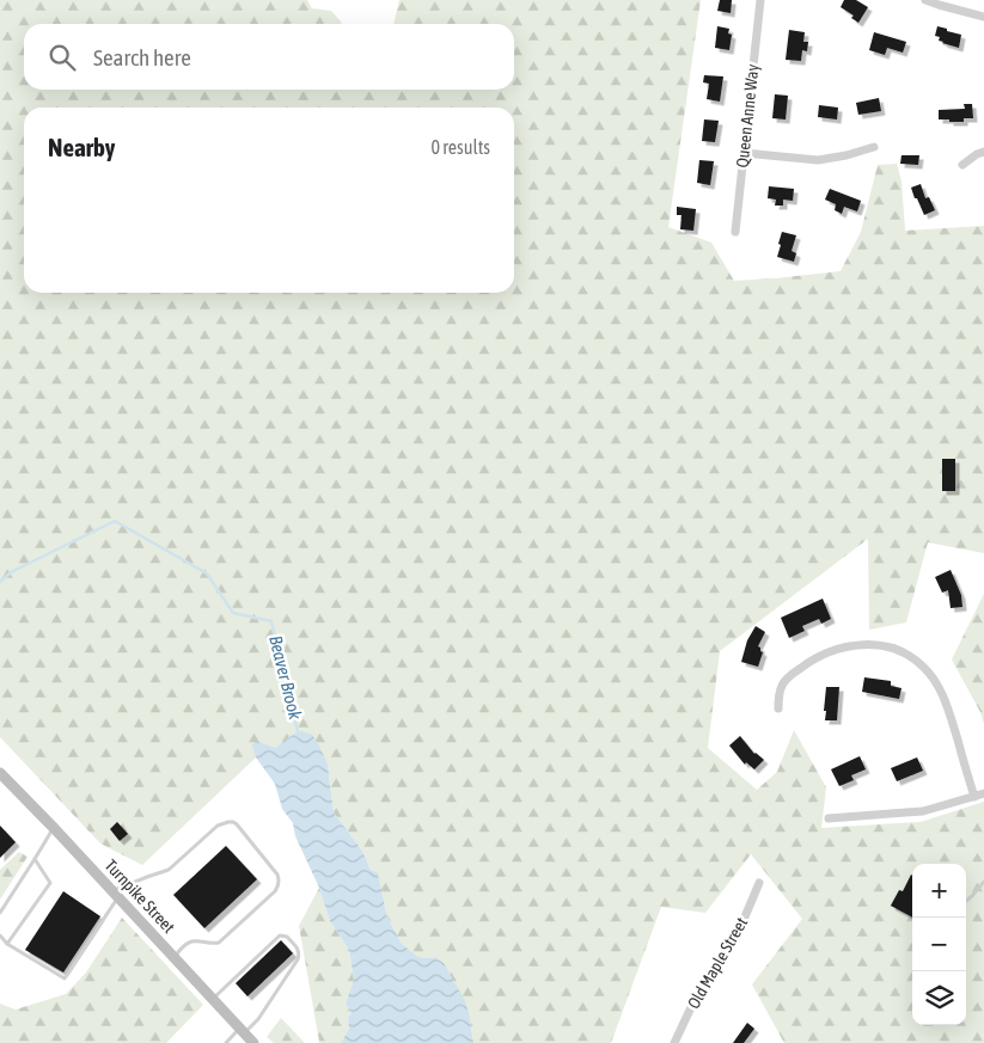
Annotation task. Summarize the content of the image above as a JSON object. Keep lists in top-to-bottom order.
{
  "streets": {
    "street": ["Queen Anne Way", "Turnpike Street", "Old Maple Street"]
  },
  "water": ["Beaver Brook"],
  "page": {
    "search": "Search here",
    "heading": ["Nearby", "0 results"],
    "map_buttons": ["+", "−"]
  }
}
